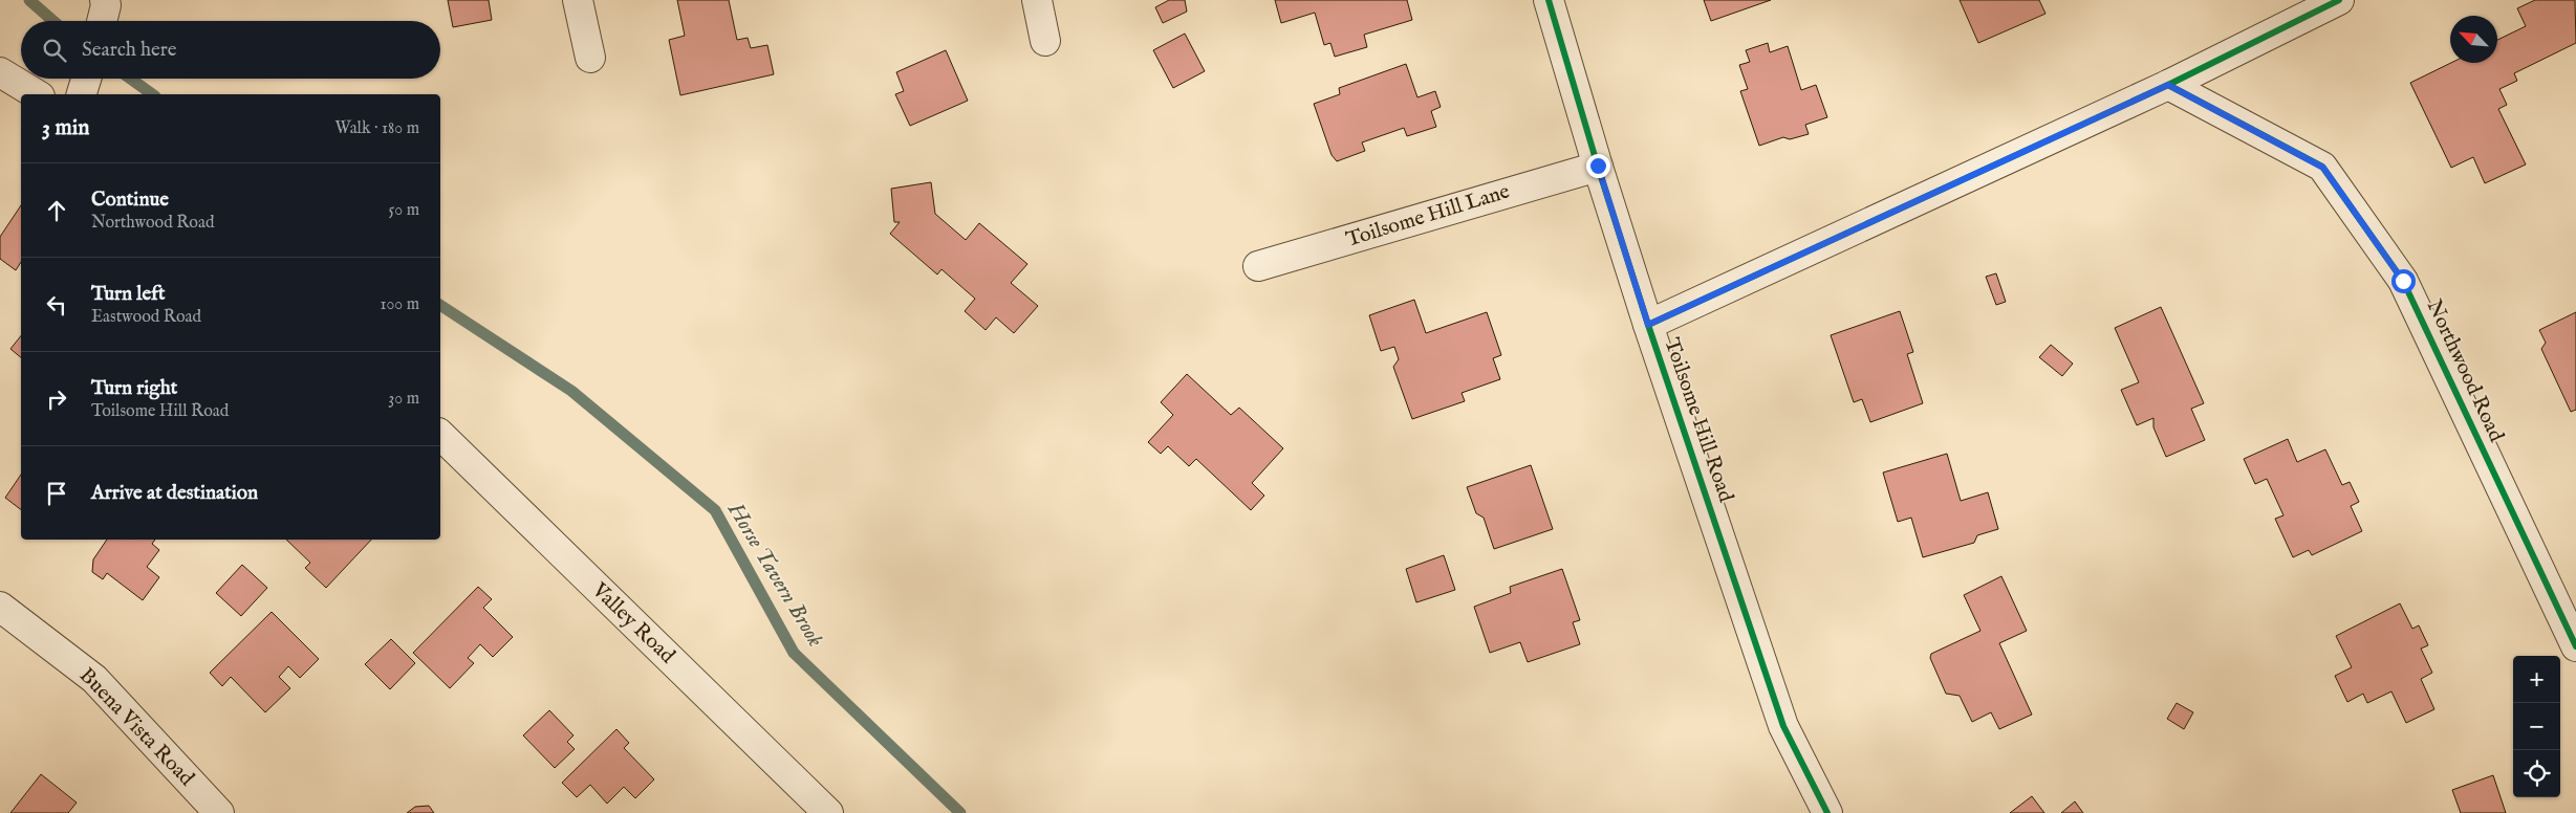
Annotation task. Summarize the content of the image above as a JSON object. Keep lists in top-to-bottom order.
{
  "streets": {
    "street": [
      "Toilsome Hill Lane",
      "Northwood Road",
      "Toilsome Hill Road",
      "Valley Road",
      "Buena Vista Road"
    ]
  },
  "crossings": [
    ["Toilsome Hill Lane", "Toilsome Hill Road"]
  ],
  "water": ["Horse Tavern Brook"],
  "north": "top left",
  "page": {
    "search": "Search here",
    "heading": ["3 min", "Walk · 180 m"],
    "list": [
      ["Continue", "Northwood Road", "50 m"],
      ["Turn left", "Eastwood Road", "100 m"],
      ["Turn right", "Toilsome Hill Road", "30 m"],
      "Arrive at destination"
    ],
    "map_buttons": ["+", "−"]
  }
}
